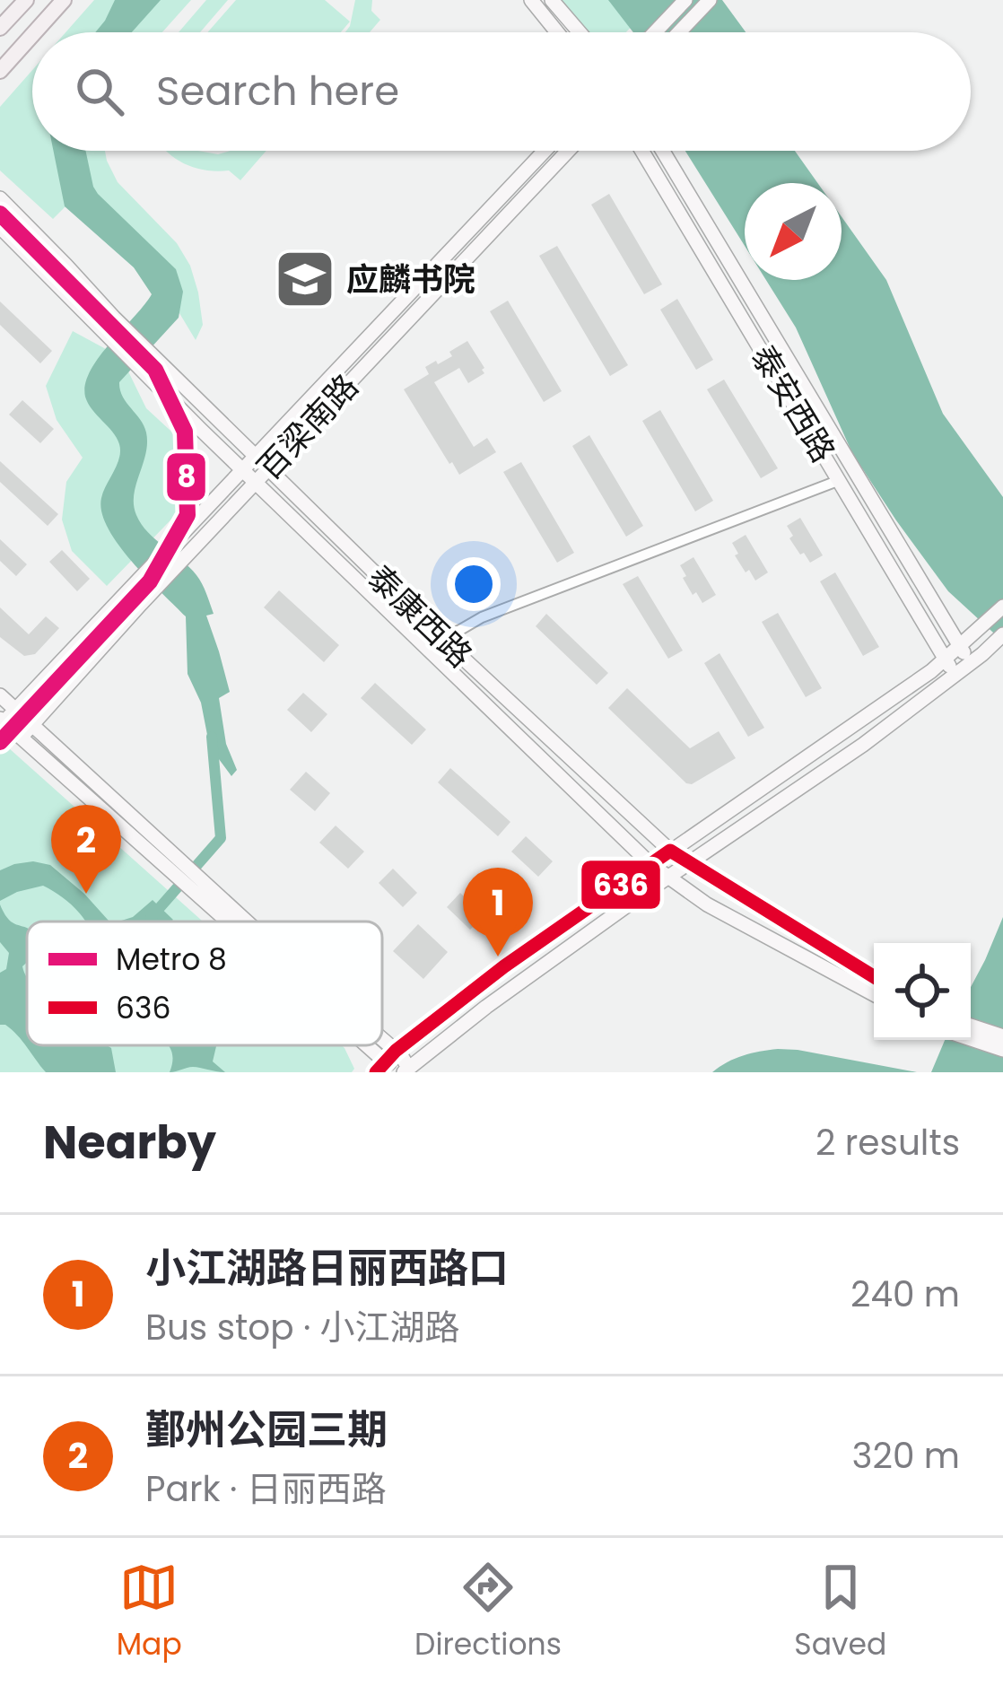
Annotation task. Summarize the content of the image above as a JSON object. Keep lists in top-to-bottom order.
{
  "streets": {
    "main road": ["泰安西路", "百梁南路", "泰康西路"]
  },
  "crossings": [
    ["百梁南路", "泰康西路"]
  ],
  "places": {
    "school or university": ["应麟书院"]
  },
  "lines": ["metro line 8", "transit line 636"],
  "legend": ["Metro 8", "636"],
  "north": "bottom left",
  "page": {
    "search": "Search here",
    "pins": ["2", "1"],
    "heading": ["Nearby", "2 results"],
    "list": [
      {
        "mark": "1",
        "name": "小江湖路日丽西路口",
        "note": "Bus stop · 小江湖路",
        "value": "240 m"
      },
      {
        "mark": "2",
        "name": "鄞州公园三期",
        "note": "Park · 日丽西路",
        "value": "320 m"
      }
    ],
    "nav": ["Map", "Directions", "Saved"]
  }
}
